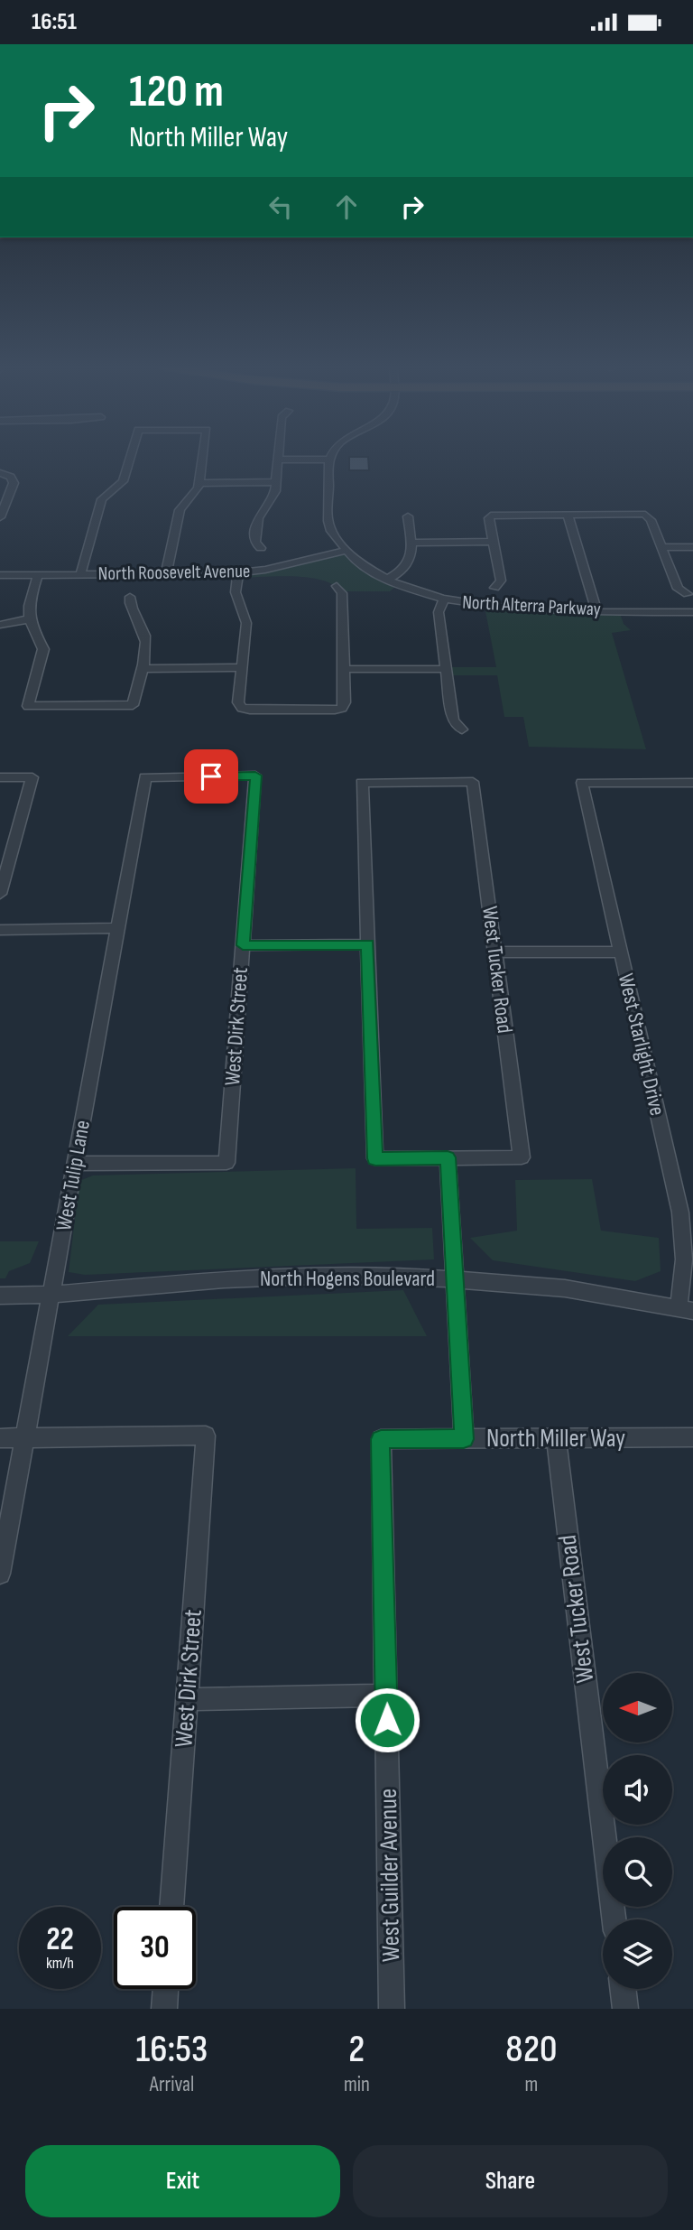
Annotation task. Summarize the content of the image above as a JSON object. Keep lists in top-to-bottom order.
{
  "streets": {
    "street": [
      "North Roosevelt Avenue",
      "North Alterra Parkway",
      "West Tucker Road",
      "West Dirk Street",
      "West Starlight Drive",
      "West Tulip Lane",
      "North Hogens Boulevard",
      "North Miller Way",
      "West Guilder Avenue"
    ]
  },
  "crossings": [
    ["North Roosevelt Avenue", "North Alterra Parkway"],
    ["West Tucker Road", "North Miller Way"],
    ["West Dirk Street", "West Tulip Lane"],
    ["West Starlight Drive", "North Hogens Boulevard"],
    ["West Tulip Lane", "North Hogens Boulevard"],
    ["North Miller Way", "West Guilder Avenue"]
  ],
  "north": "left",
  "page": {
    "status": "16:51",
    "turn": ["120 m", "North Miller Way"],
    "speed": "22 km/h",
    "limit": "30",
    "eta": [
      "16:53",
      "Arrival",
      "2",
      "min",
      "820",
      "m"
    ],
    "buttons": ["Exit", "Share"]
  }
}
